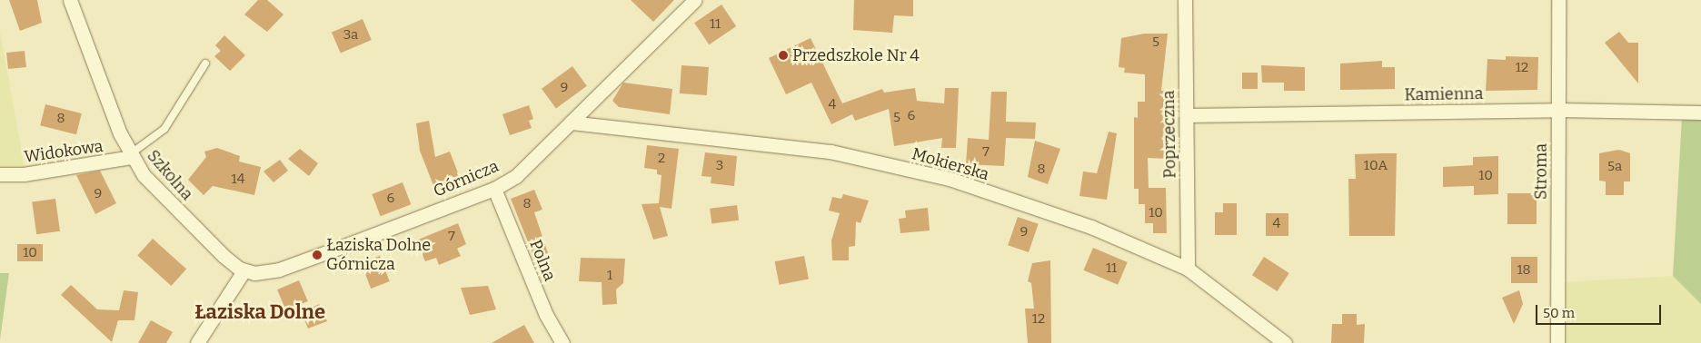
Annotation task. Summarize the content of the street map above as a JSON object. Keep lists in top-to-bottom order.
{
  "streets": {
    "street": [
      "Kamienna",
      "Poprzeczna",
      "Widokowa",
      "Mokierska",
      "Stroma",
      "Szkolna",
      "Górnicza",
      "Polna"
    ]
  },
  "crossings": [
    ["Kamienna", "Poprzeczna"],
    ["Kamienna", "Stroma"],
    ["Poprzeczna", "Mokierska"],
    ["Widokowa", "Szkolna"],
    ["Mokierska", "Górnicza"],
    ["Szkolna", "Górnicza"],
    ["Górnicza", "Polna"]
  ],
  "districts": ["Łaziska Dolne"],
  "places": ["Przedszkole Nr 4", "Łaziska Dolne Górnicza"],
  "house_numbers": [
    "11",
    "3a",
    "5",
    "12",
    "9",
    "4",
    "6",
    "5",
    "8",
    "7",
    "2",
    "3",
    "10A",
    "5a",
    "8",
    "10",
    "14",
    "9",
    "6",
    "8",
    "10",
    "4",
    "9",
    "7",
    "10",
    "11",
    "18",
    "1",
    "12"
  ],
  "scale_bar": "50 m"
}
